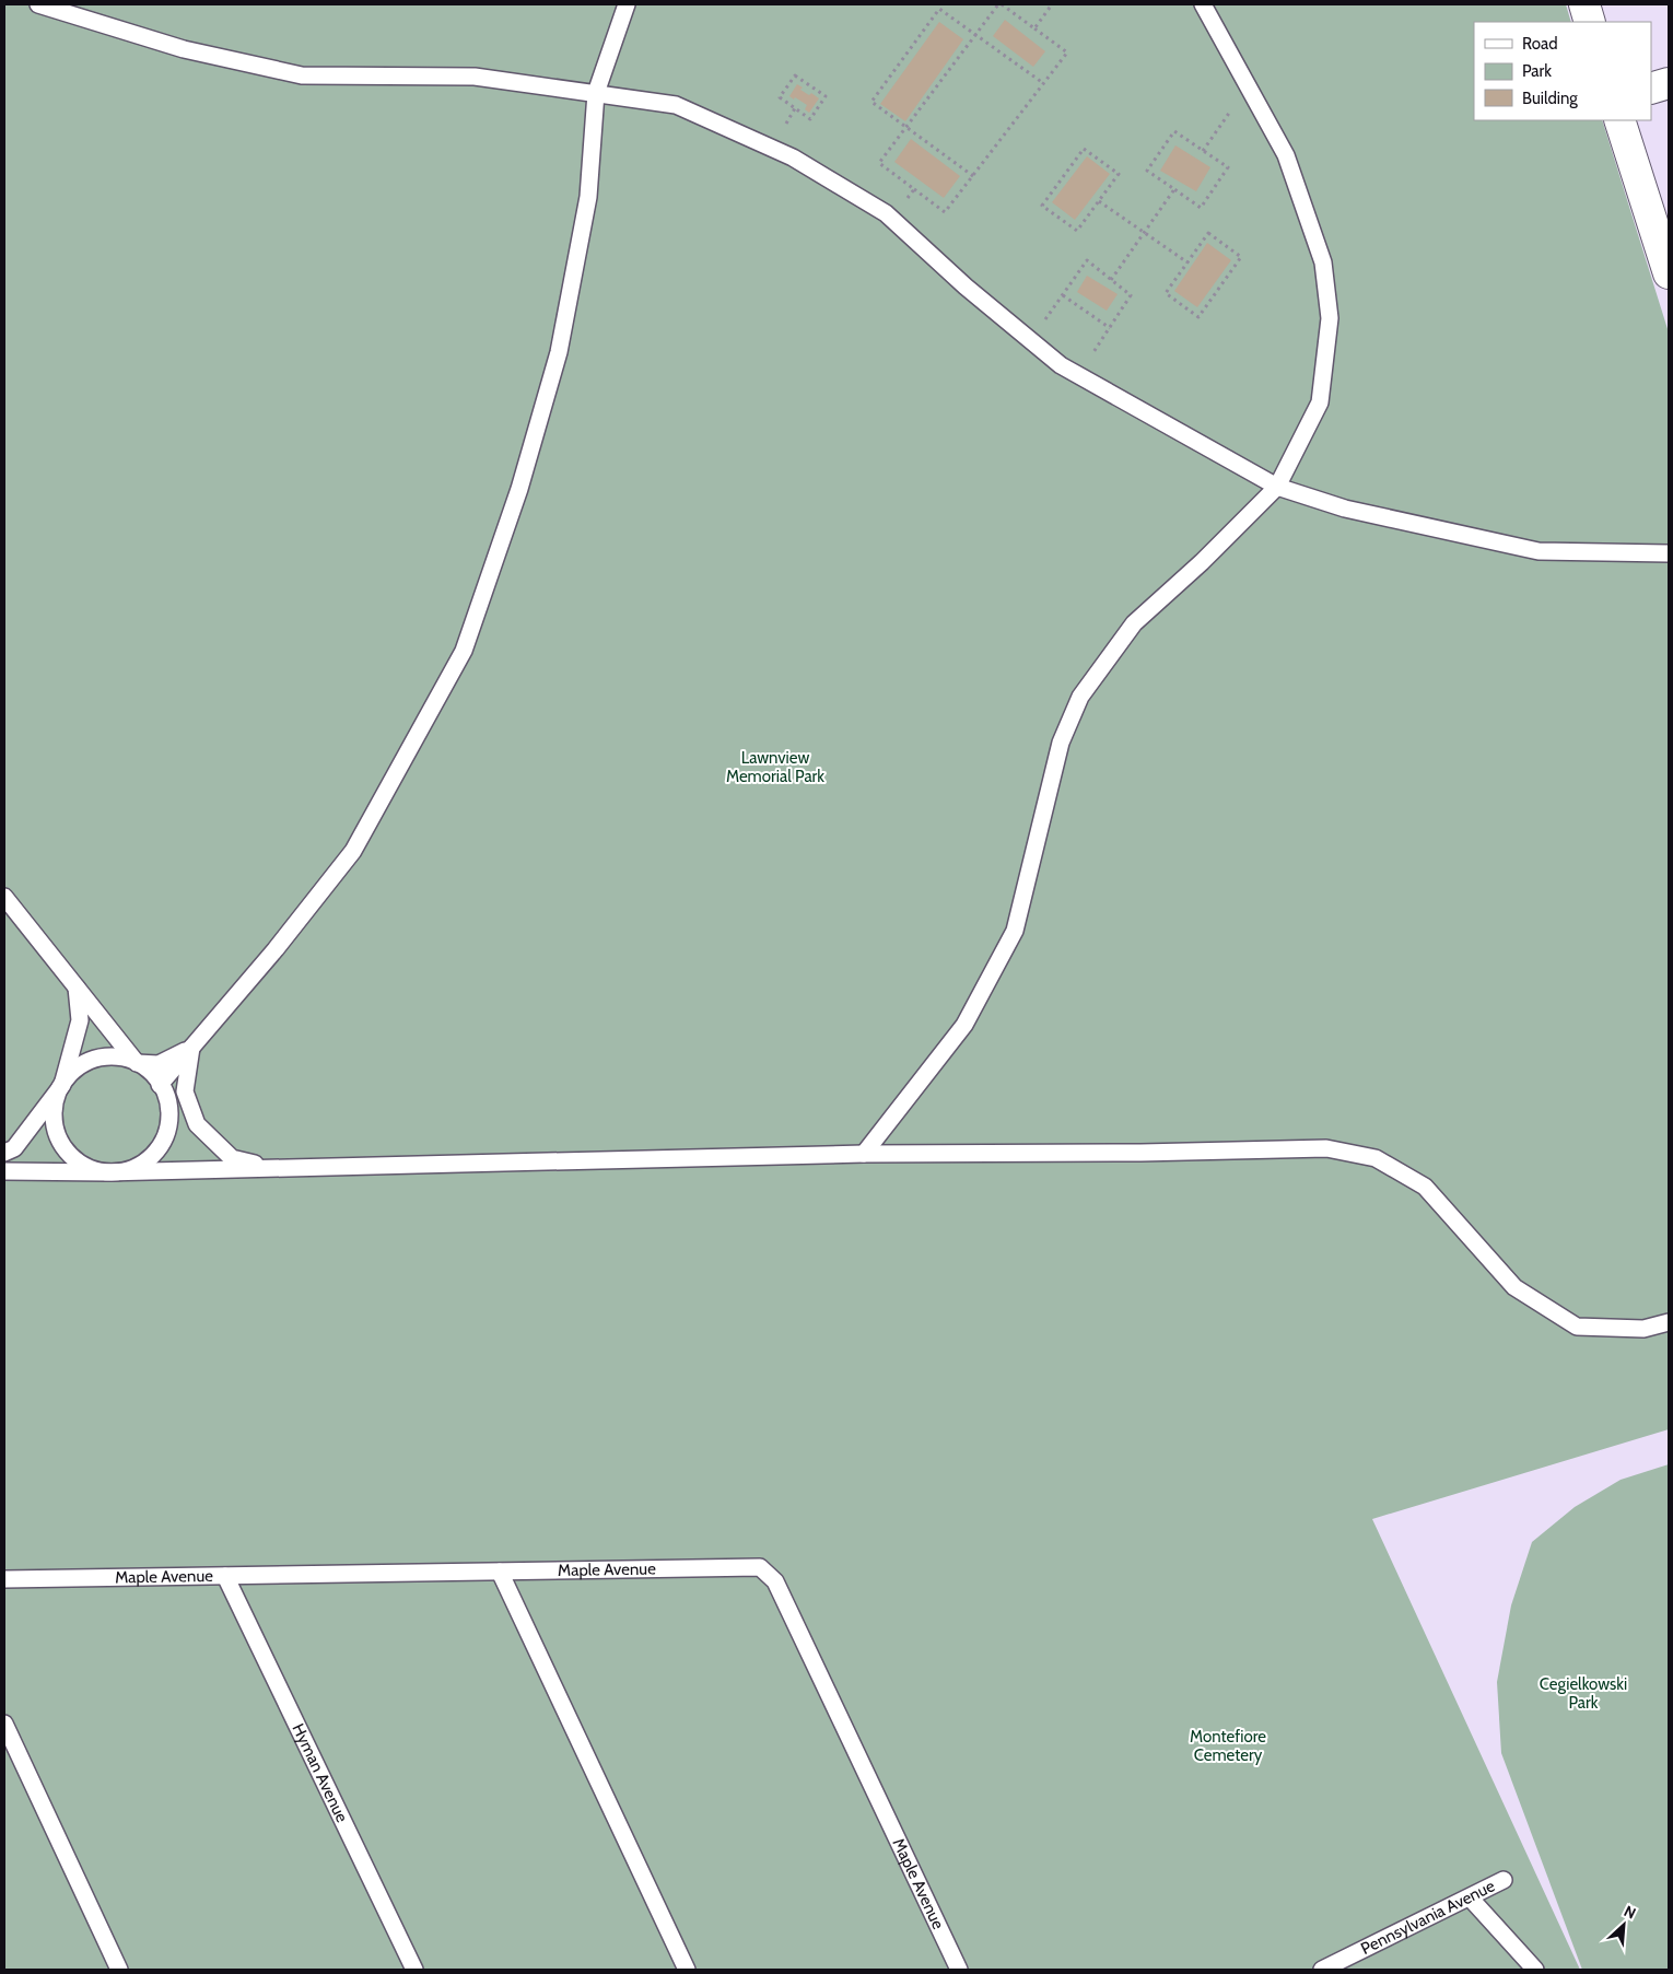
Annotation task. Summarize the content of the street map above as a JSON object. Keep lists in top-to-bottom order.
{
  "streets": {
    "lane": ["Maple Avenue", "Hyman Avenue", "Pennsylvania Avenue"]
  },
  "crossings": [
    ["Maple Avenue", "Hyman Avenue"]
  ],
  "parks": ["Lawnview Memorial Park", "Cegielkowski Park", "Montefiore Cemetery"],
  "legend": ["Road", "Park", "Building"],
  "north": "top right"
}
